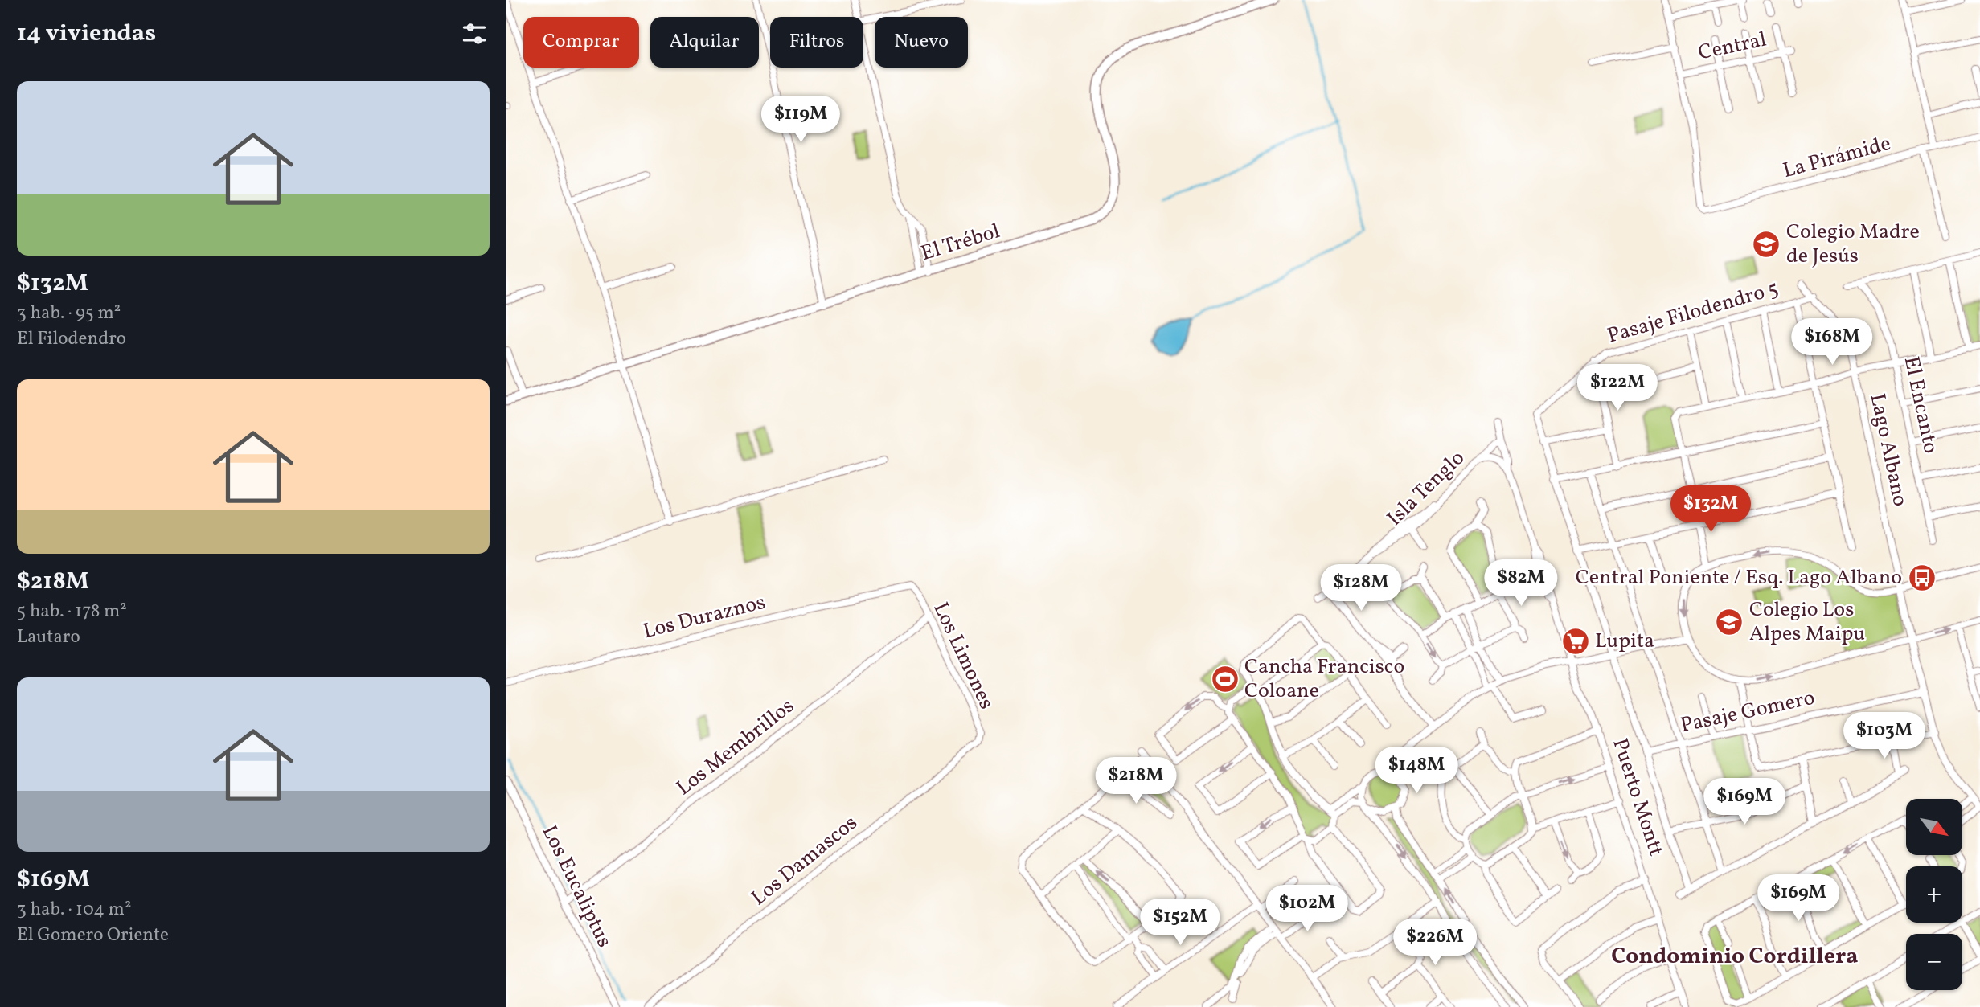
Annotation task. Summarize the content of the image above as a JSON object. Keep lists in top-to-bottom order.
{
  "streets": {
    "main road": ["El Trébol"],
    "street": [
      "Central",
      "La Pirámide",
      "Pasaje Filodendro 5",
      "El Encanto",
      "Lago Albano",
      "Isla Tenglo",
      "Los Duraznos",
      "Los Limones",
      "Pasaje Gomero",
      "Los Membrillos",
      "Puerto Montt",
      "Los Damascos",
      "Los Eucaliptus"
    ]
  },
  "crossings": [
    ["Central", "La Pirámide"],
    ["Pasaje Filodendro 5", "Lago Albano"],
    ["Lago Albano", "Pasaje Gomero"],
    ["Isla Tenglo", "Puerto Montt"],
    ["Los Duraznos", "Los Limones"],
    ["Los Limones", "Los Membrillos"],
    ["Los Limones", "Los Damascos"],
    ["Los Membrillos", "Los Eucaliptus"]
  ],
  "districts": ["Condominio Cordillera"],
  "places": {
    "school or university": ["Colegio Madre de Jesús", "Colegio Los Alpes Maipu"],
    "bus stop": ["Central Poniente / Esq. Lago Albano"],
    "supermarket": ["Lupita"],
    "sports": ["Cancha Francisco Coloane"]
  },
  "north": "bottom right",
  "page": {
    "heading": "14 viviendas",
    "chip": [
      "Comprar",
      "Alquilar",
      "Filtros",
      "Nuevo"
    ],
    "list": [
      {
        "name": "$132M",
        "note": "3 hab. · 95 m² · El Filodendro"
      },
      {
        "name": "$218M",
        "note": "5 hab. · 178 m² · Lautaro"
      },
      {
        "name": "$169M",
        "note": "3 hab. · 104 m² · El Gomero Oriente"
      }
    ],
    "price": [
      "$119M",
      "$168M",
      "$122M",
      "$132M",
      "$82M",
      "$128M",
      "$103M",
      "$148M",
      "$218M",
      "$169M",
      "$169M",
      "$102M",
      "$152M",
      "$226M"
    ],
    "map_buttons": ["+", "−"]
  }
}
